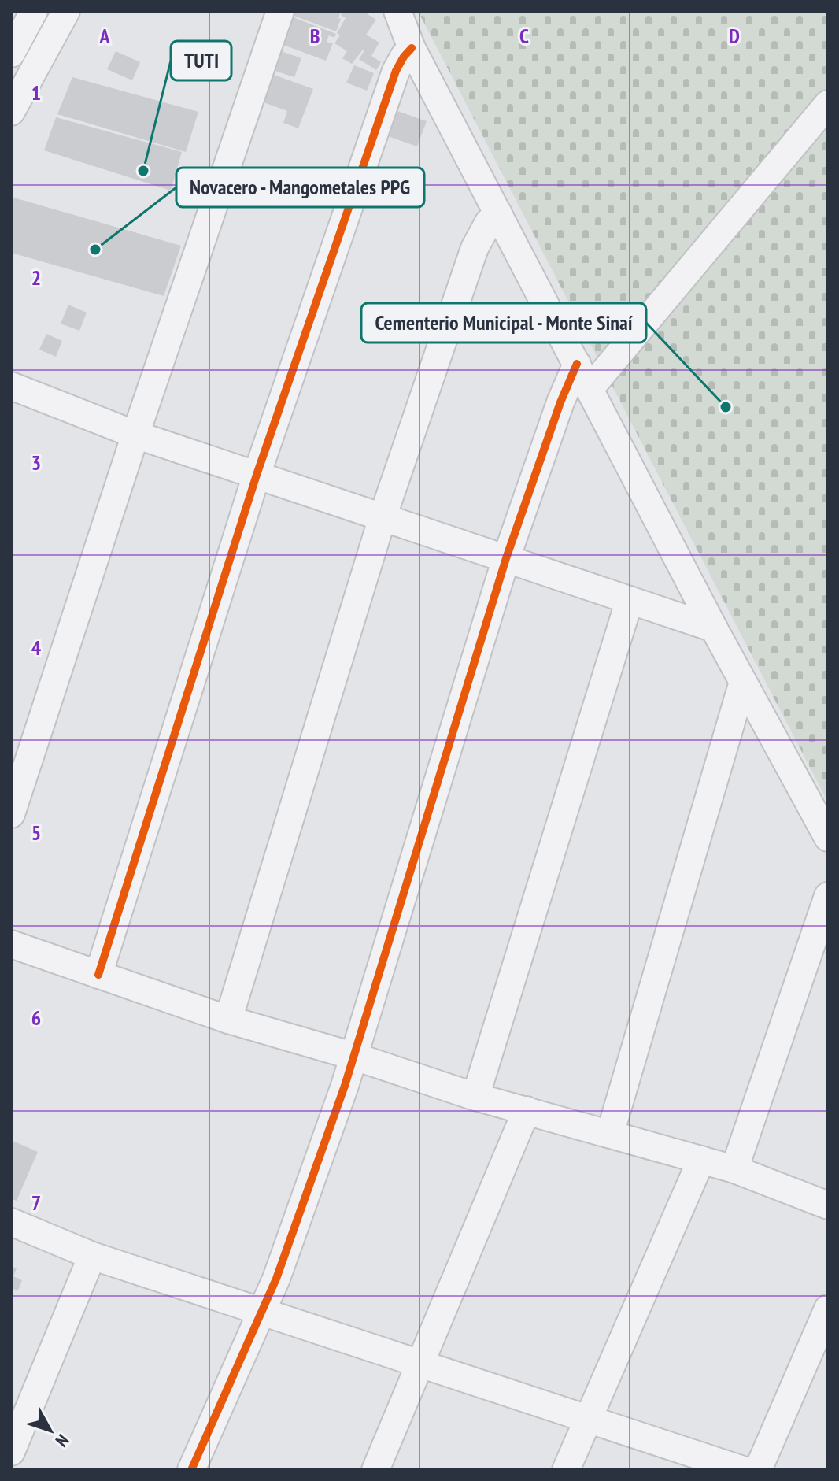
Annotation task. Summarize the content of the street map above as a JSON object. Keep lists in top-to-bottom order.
{
  "places": ["TUTI", "Novacero - Mangometales PPG", "Cementerio Municipal - Monte Sinaí"],
  "north": "bottom right",
  "grid": {
    "columns": [
      "A",
      "B",
      "C",
      "D"
    ],
    "rows": [
      "1",
      "2",
      "3",
      "4",
      "5",
      "6",
      "7"
    ]
  }
}
